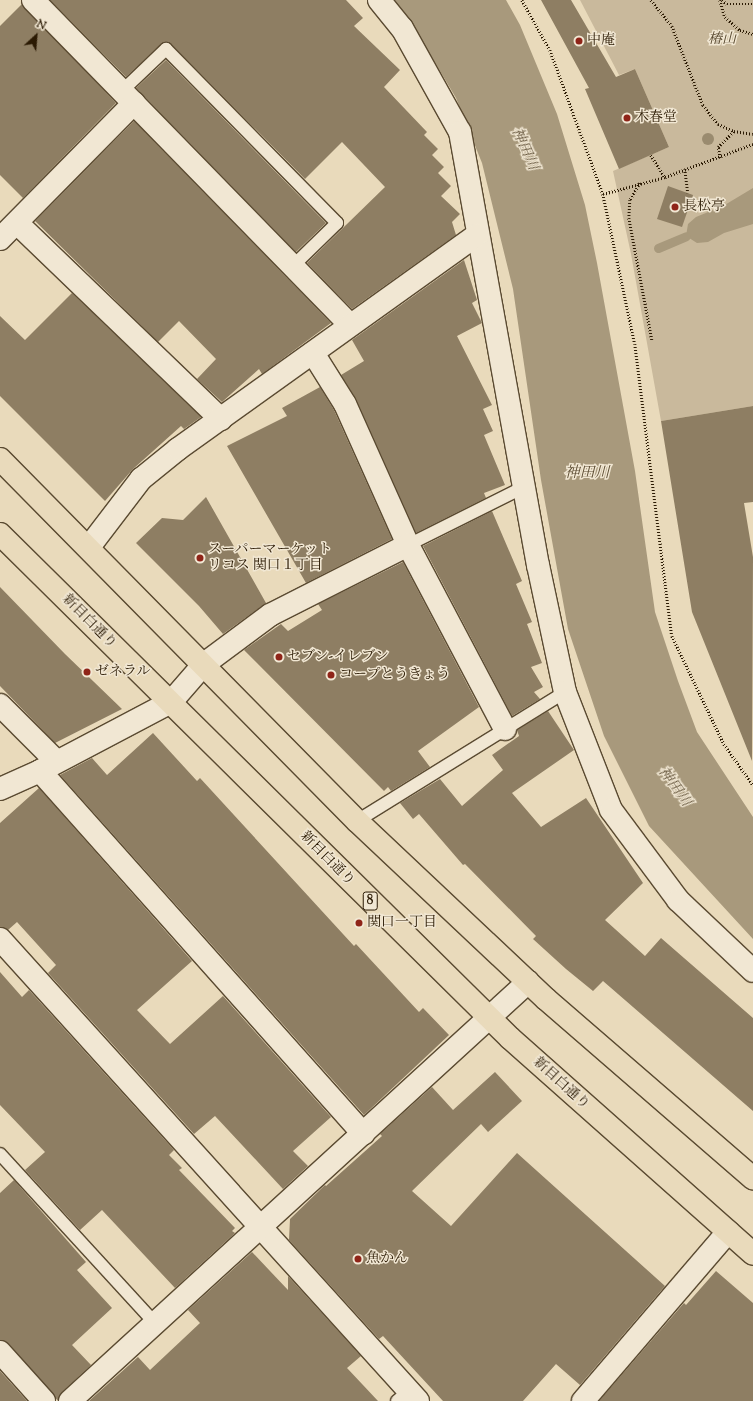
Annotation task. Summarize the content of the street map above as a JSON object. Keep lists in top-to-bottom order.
{
  "streets": {
    "main road": ["新目白通り", "8"]
  },
  "water": ["神田川"],
  "parks": ["椿山"],
  "places": [
    "中庵",
    "木春堂",
    "長松亭",
    "スーパーマーケット リコス 関口１丁目",
    "セブン-イレブン",
    "ゼネラル",
    "コープとうきょう",
    "関口一丁目",
    "魚かん"
  ],
  "north": "top right"
}
